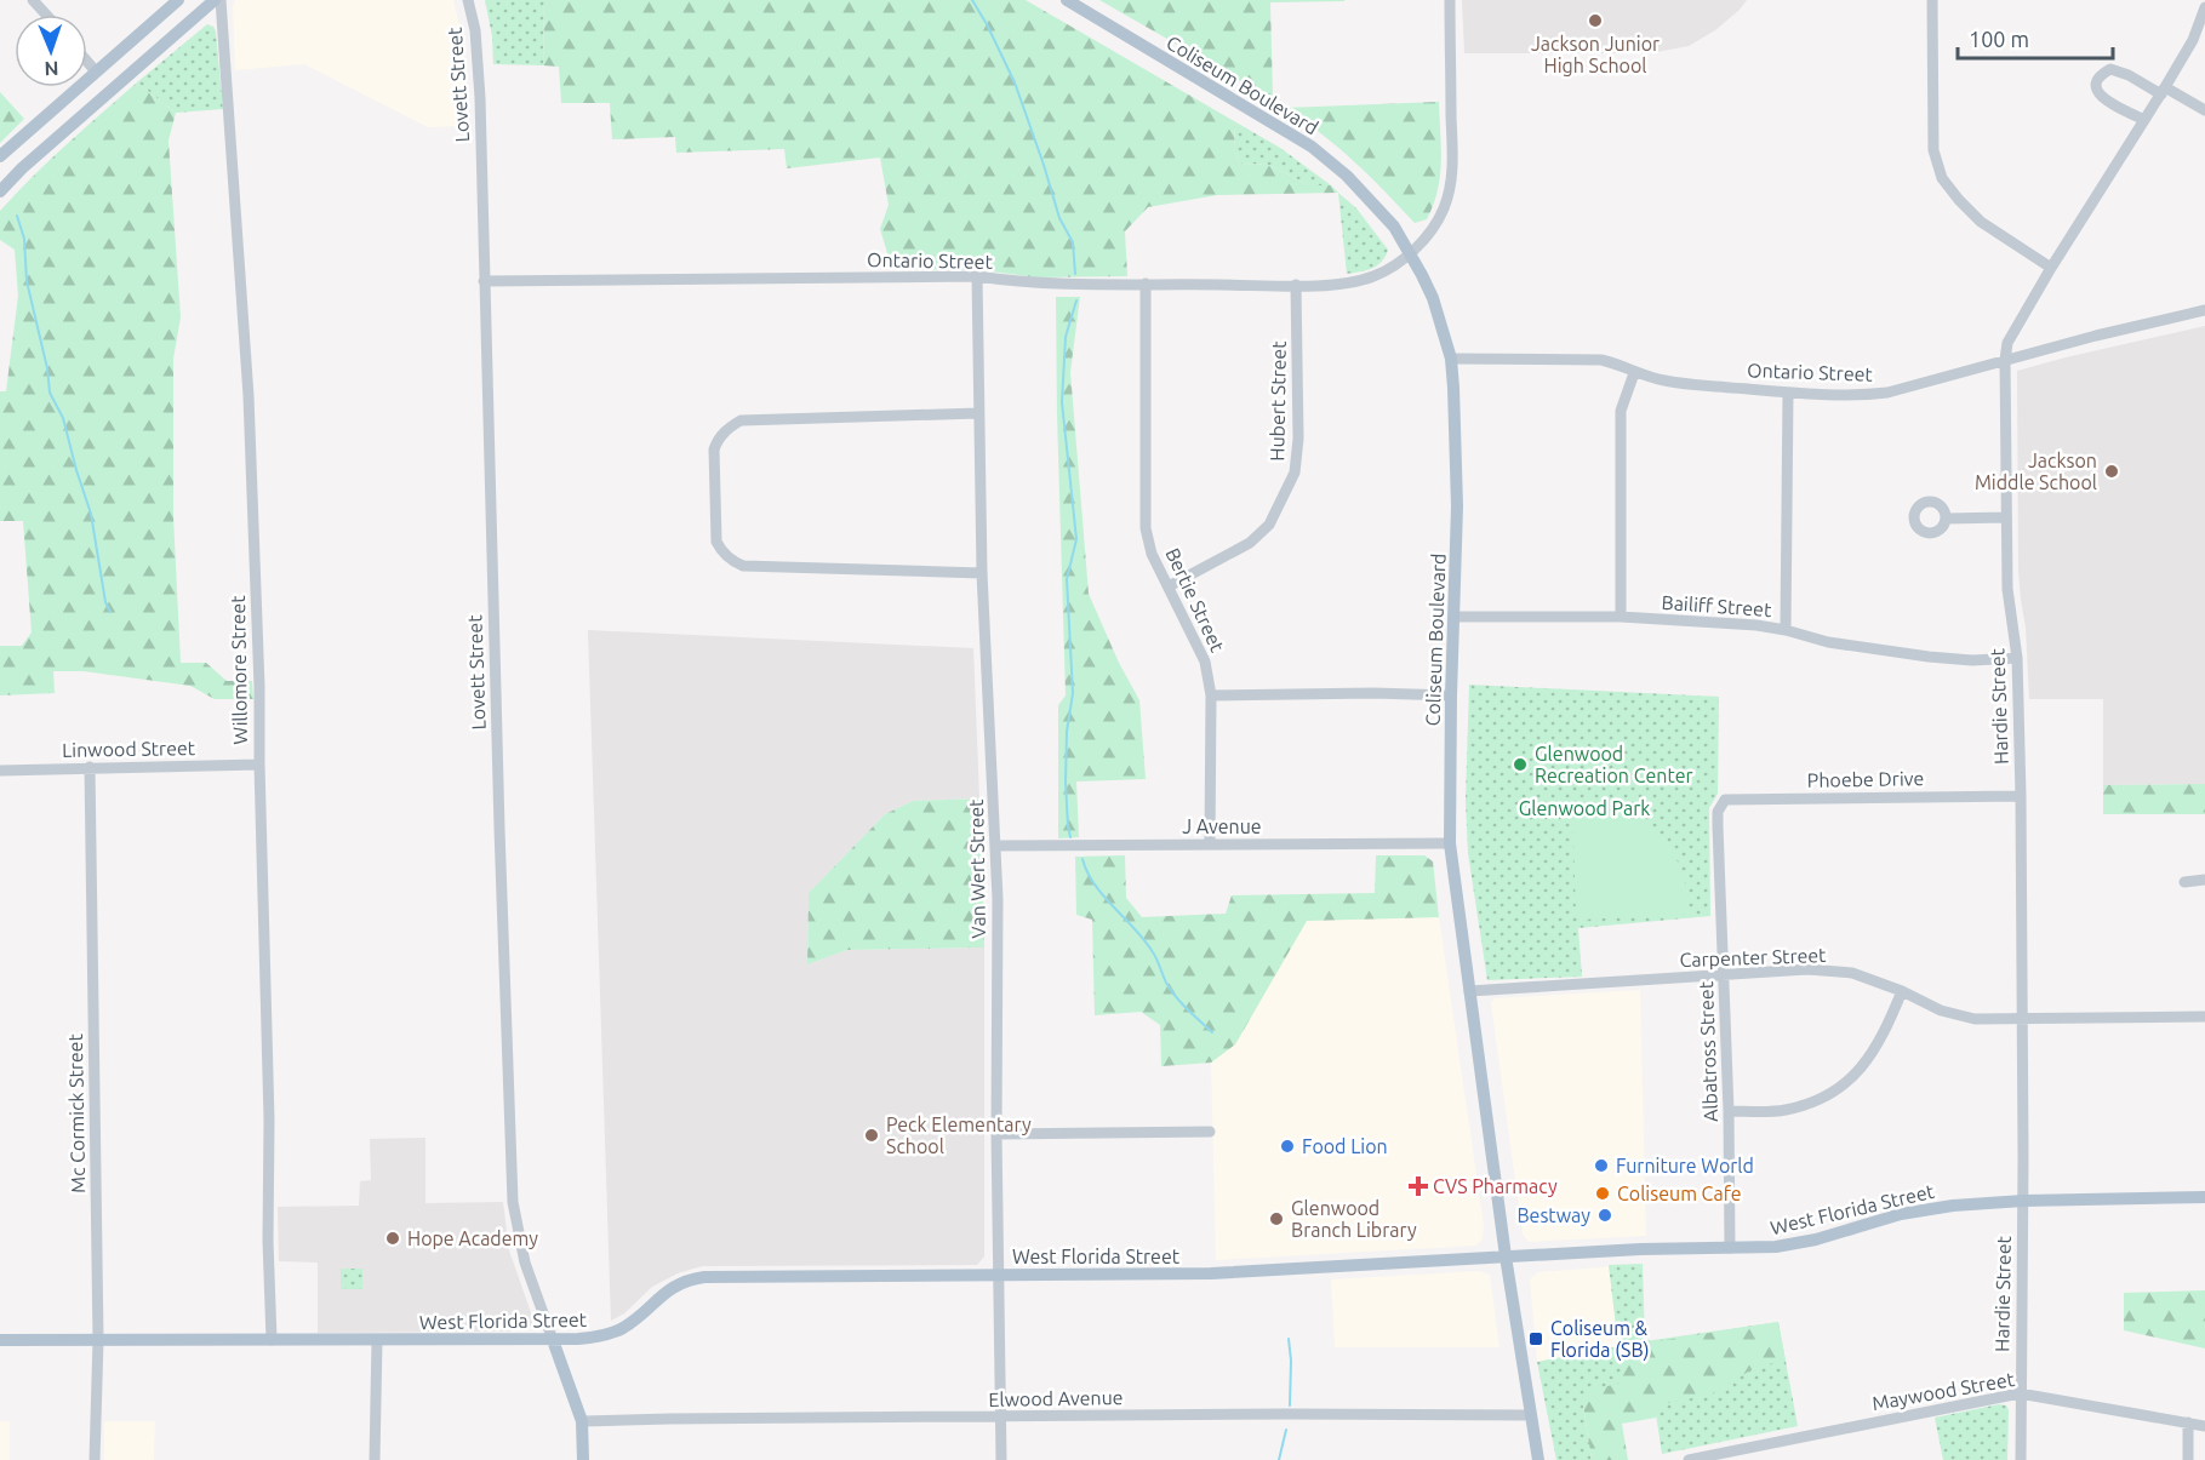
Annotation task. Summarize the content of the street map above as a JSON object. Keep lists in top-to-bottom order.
{
  "streets": {
    "main road": ["Coliseum Boulevard", "West Florida Street"],
    "street": [
      "Lovett Street",
      "Ontario Street",
      "Hubert Street",
      "Bertie Street",
      "Bailiff Street",
      "Willomore Street",
      "Hardie Street",
      "Linwood Street",
      "Phoebe Drive",
      "J Avenue",
      "Van Wert Street",
      "Carpenter Street",
      "Albatross Street",
      "Mc Cormick Street",
      "Maywood Street",
      "Elwood Avenue"
    ]
  },
  "crossings": [
    ["Lovett Street", "Ontario Street"],
    ["Lovett Street", "West Florida Street"],
    ["Coliseum Boulevard", "Ontario Street"],
    ["Coliseum Boulevard", "Bailiff Street"],
    ["Coliseum Boulevard", "J Avenue"],
    ["Coliseum Boulevard", "Carpenter Street"],
    ["Coliseum Boulevard", "West Florida Street"],
    ["Coliseum Boulevard", "Elwood Avenue"],
    ["Ontario Street", "Hubert Street"],
    ["Ontario Street", "Bertie Street"],
    ["Ontario Street", "Hardie Street"],
    ["Ontario Street", "Van Wert Street"],
    ["Hubert Street", "Bertie Street"],
    ["Bertie Street", "J Avenue"],
    ["Bailiff Street", "Hardie Street"],
    ["Willomore Street", "Linwood Street"],
    ["Willomore Street", "West Florida Street"],
    ["Hardie Street", "Phoebe Drive"],
    ["Hardie Street", "Carpenter Street"],
    ["Hardie Street", "West Florida Street"],
    ["Hardie Street", "Maywood Street"],
    ["Linwood Street", "Mc Cormick Street"],
    ["Phoebe Drive", "Albatross Street"],
    ["J Avenue", "Van Wert Street"],
    ["Van Wert Street", "West Florida Street"],
    ["Van Wert Street", "Elwood Avenue"],
    ["Carpenter Street", "Albatross Street"],
    ["Albatross Street", "West Florida Street"],
    ["Mc Cormick Street", "West Florida Street"]
  ],
  "parks": ["Glenwood Park"],
  "places": {
    "other": [
      "Jackson Junior High School",
      "Jackson Middle School",
      "Glenwood Recreation Center",
      "Peck Elementary School",
      "Food Lion",
      "Furniture World",
      "Coliseum Cafe",
      "Bestway",
      "Glenwood Branch Library",
      "Hope Academy"
    ],
    "health": ["CVS Pharmacy"],
    "transit": ["Coliseum & Florida (SB)"]
  },
  "scale_bar": "100 m",
  "north": "bottom"
}
